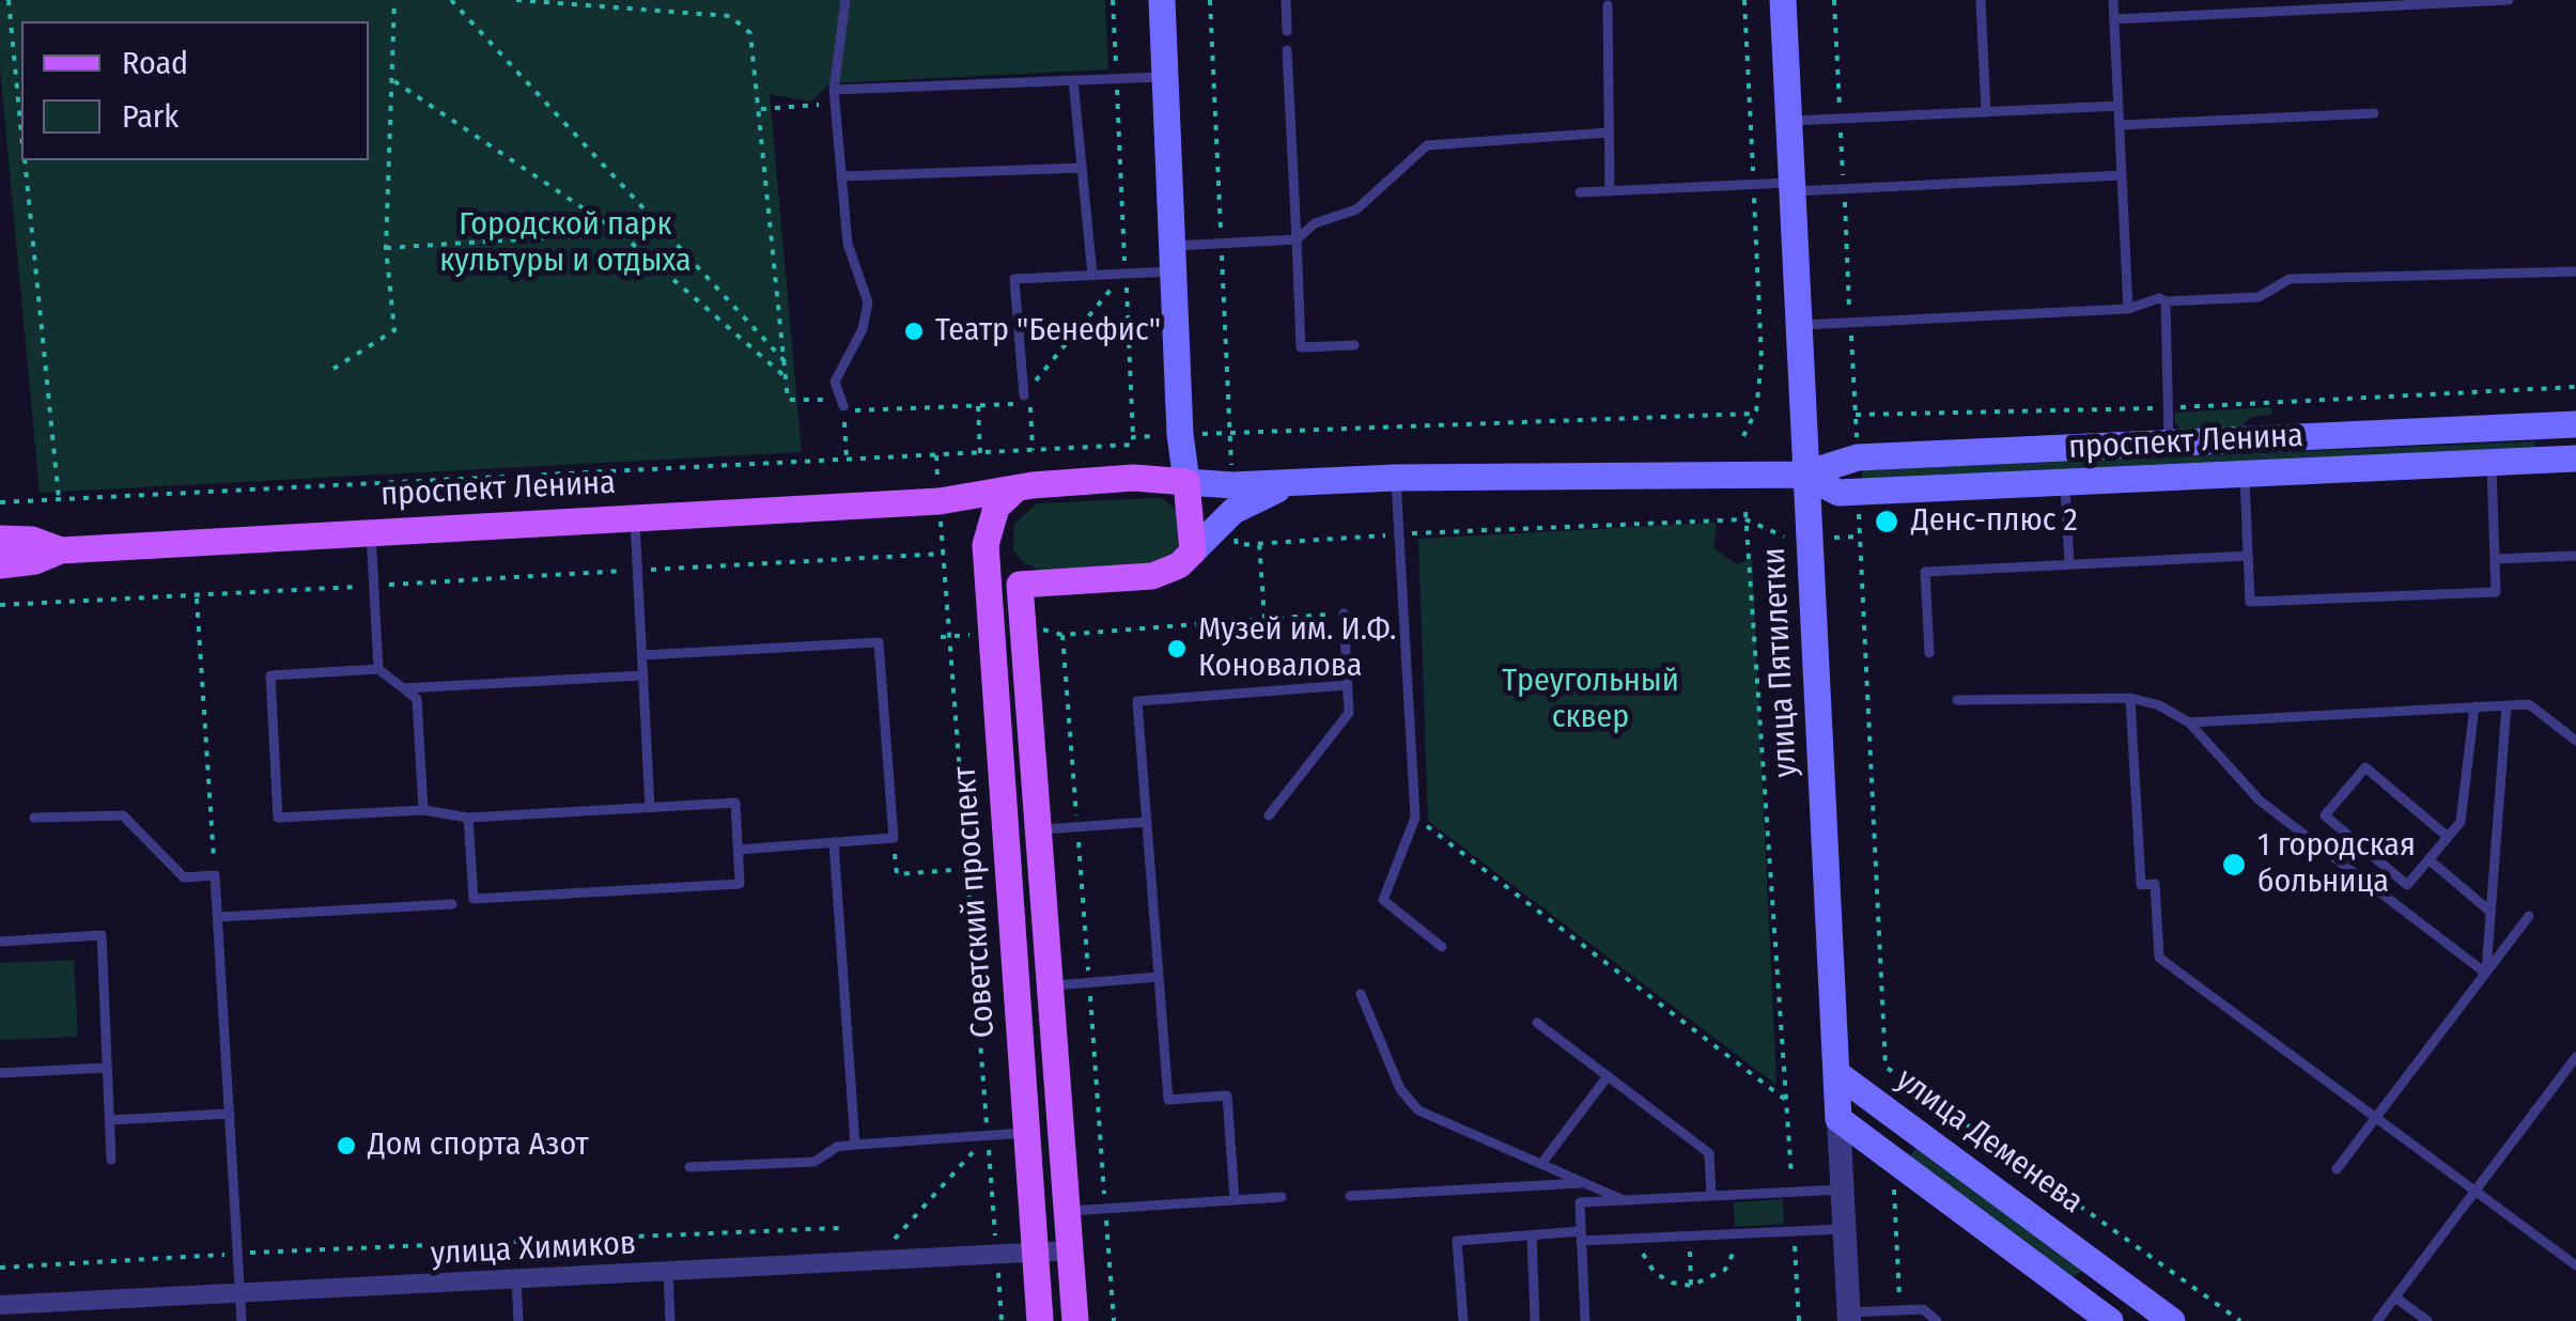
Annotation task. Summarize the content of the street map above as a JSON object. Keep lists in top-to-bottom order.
{
  "streets": {
    "main road": [
      "проспект Ленина",
      "улица Пятилетки",
      "Советский проспект",
      "улица Деменева"
    ],
    "street": ["улица Химиков"]
  },
  "crossings": [
    ["проспект Ленина", "улица Пятилетки"],
    ["проспект Ленина", "Советский проспект"],
    ["улица Пятилетки", "улица Деменева"],
    ["Советский проспект", "улица Химиков"]
  ],
  "parks": ["Городской парк культуры и отдыха", "Треугольный сквер"],
  "places": [
    "Театр \"Бенефис\"",
    "Денс-плюс 2",
    "Музей им. И.Ф. Коновалова",
    "1 городская больница",
    "Дом спорта Азот"
  ],
  "legend": ["Road", "Park"]
}
